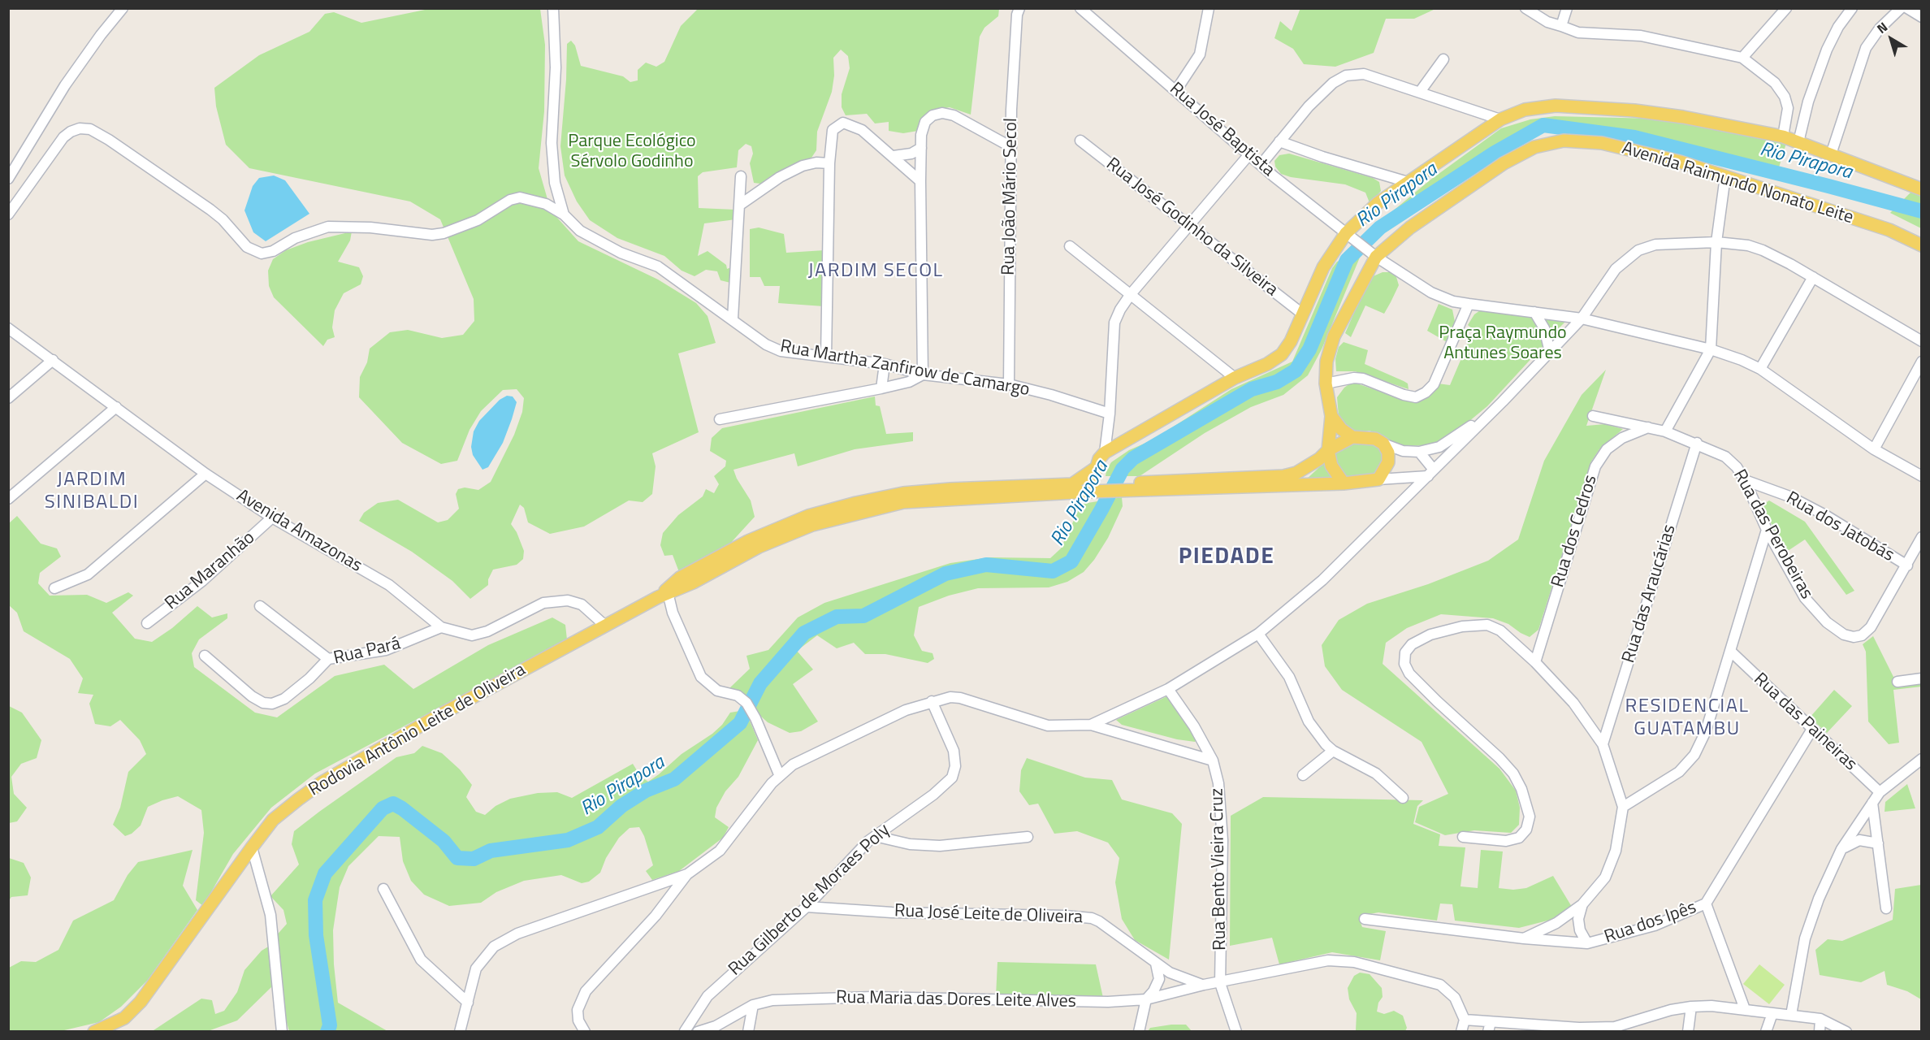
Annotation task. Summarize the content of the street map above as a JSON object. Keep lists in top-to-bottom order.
{
  "streets": {
    "main road": ["Avenida Raimundo Nonato Leite", "Rodovia Antônio Leite de Oliveira"],
    "street": [
      "Rua José Baptista",
      "Rua João Mário Secol",
      "Rua José Godinho da Silveira",
      "Rua Martha Zanfirow de Camargo",
      "Rua dos Jatobás",
      "Avenida Amazonas",
      "Rua dos Cedros",
      "Rua das Perobeiras",
      "Rua Maranhão",
      "Rua das Araucárias",
      "Rua Pará",
      "Rua das Paineiras",
      "Rua Bento Vieira Cruz",
      "Rua Gilberto de Moraes Poly",
      "Rua José Leite de Oliveira",
      "Rua dos Ipês",
      "Rua Maria das Dores Leite Alves"
    ]
  },
  "crossings": [
    ["Rua José Baptista", "Avenida Raimundo Nonato Leite"],
    ["Avenida Raimundo Nonato Leite", "Rodovia Antônio Leite de Oliveira"],
    ["Rua João Mário Secol", "Rua Martha Zanfirow de Camargo"],
    ["Rua dos Jatobás", "Rua das Perobeiras"],
    ["Avenida Amazonas", "Rua Maranhão"],
    ["Avenida Amazonas", "Rua Pará"],
    ["Avenida Amazonas", "Rodovia Antônio Leite de Oliveira"],
    ["Rua dos Cedros", "Rua das Perobeiras"],
    ["Rua das Perobeiras", "Rua das Araucárias"],
    ["Rua das Paineiras", "Rua dos Ipês"],
    ["Rua Bento Vieira Cruz", "Rua Maria das Dores Leite Alves"],
    ["Rua Gilberto de Moraes Poly", "Rua José Leite de Oliveira"],
    ["Rua José Leite de Oliveira", "Rua Maria das Dores Leite Alves"]
  ],
  "districts": [
    "JARDIM SECOL",
    "JARDIM SINIBALDI",
    "PIEDADE",
    "RESIDENCIAL GUATAMBU"
  ],
  "water": ["Rio Pirapora"],
  "parks": ["Parque Ecológico Sérvolo Godinho", "Praça Raymundo Antunes Soares"],
  "north": "top left"
}
